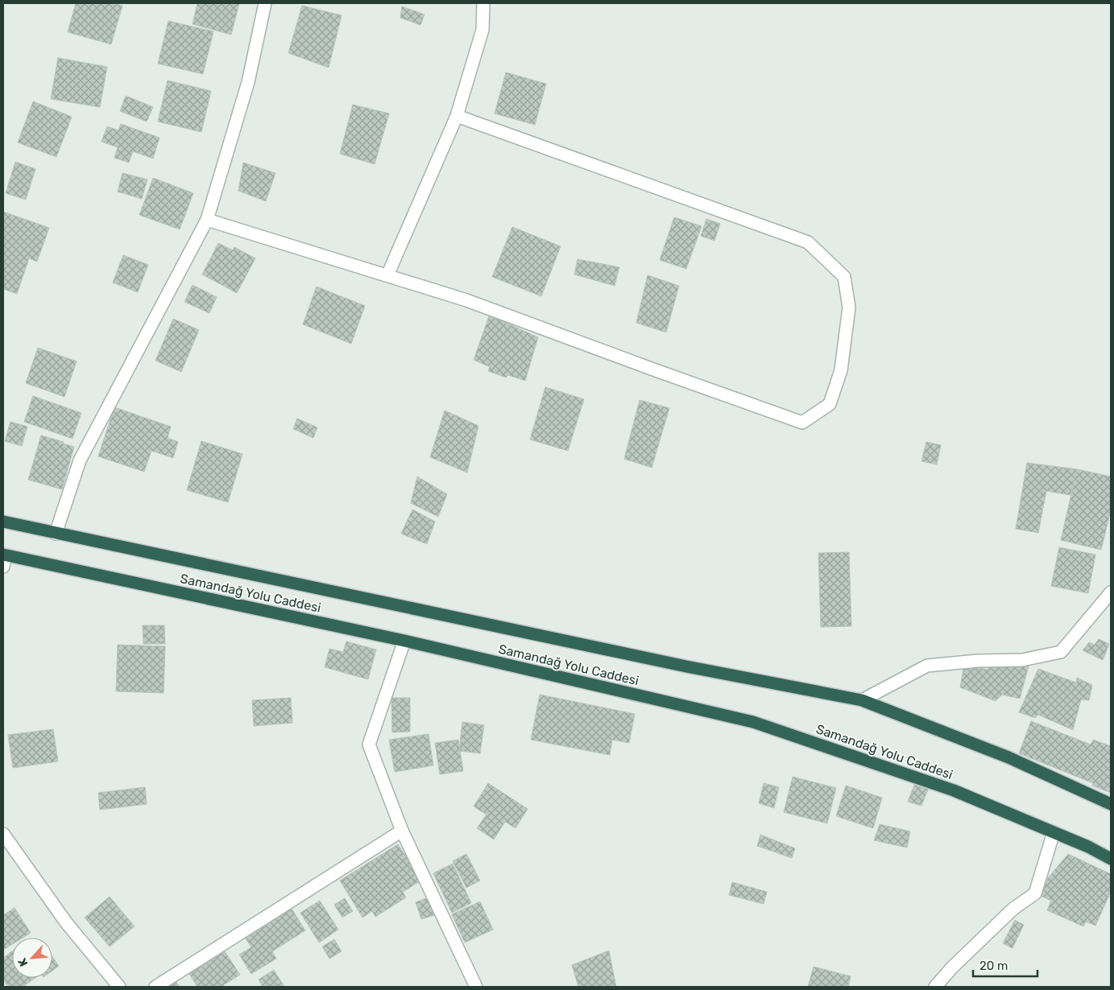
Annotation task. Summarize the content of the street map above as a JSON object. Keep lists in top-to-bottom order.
{
  "streets": {
    "highway": ["Samandağ Yolu Caddesi"]
  },
  "scale_bar": "20 m",
  "north": "bottom left"
}
